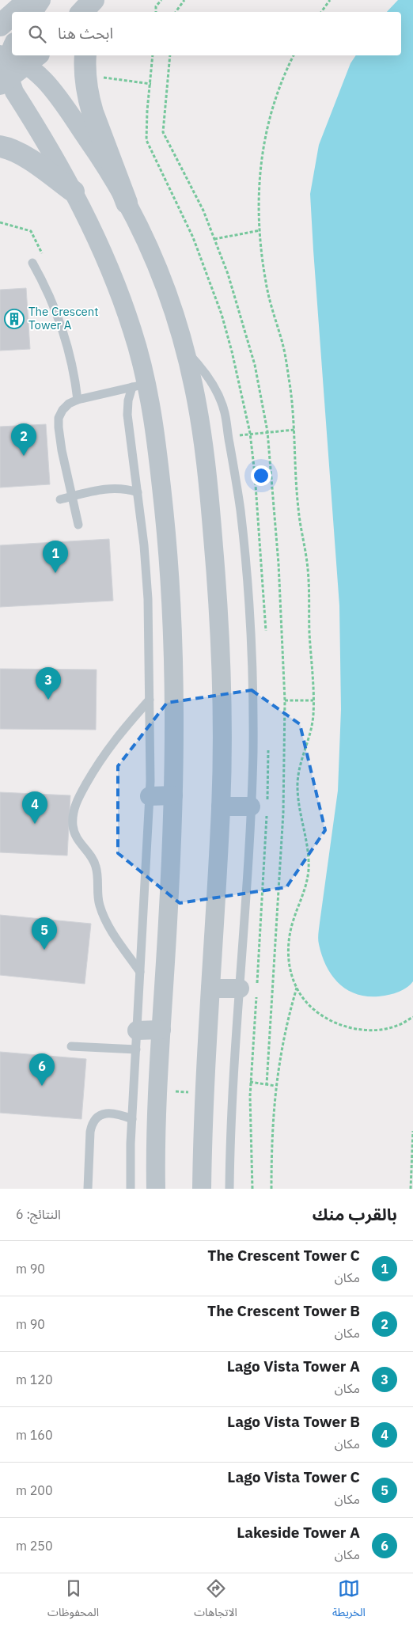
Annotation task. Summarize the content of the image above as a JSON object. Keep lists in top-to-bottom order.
{
  "places": {
    "building": ["The Crescent Tower A"]
  },
  "page": {
    "search": "ابحث هنا",
    "pins": [
      "2",
      "1",
      "3",
      "4",
      "5",
      "6"
    ],
    "heading": ["بالقرب منك", "النتائج: 6"],
    "list": [
      {
        "mark": "1",
        "name": "The Crescent Tower C",
        "note": "مكان",
        "value": "90 m"
      },
      {
        "mark": "2",
        "name": "The Crescent Tower B",
        "note": "مكان",
        "value": "90 m"
      },
      {
        "mark": "3",
        "name": "Lago Vista Tower A",
        "note": "مكان",
        "value": "120 m"
      },
      {
        "mark": "4",
        "name": "Lago Vista Tower B",
        "note": "مكان",
        "value": "160 m"
      },
      {
        "mark": "5",
        "name": "Lago Vista Tower C",
        "note": "مكان",
        "value": "200 m"
      },
      {
        "mark": "6",
        "name": "Lakeside Tower A",
        "note": "مكان",
        "value": "250 m"
      }
    ],
    "nav": ["الخريطة", "الاتجاهات", "المحفوظات"]
  }
}
